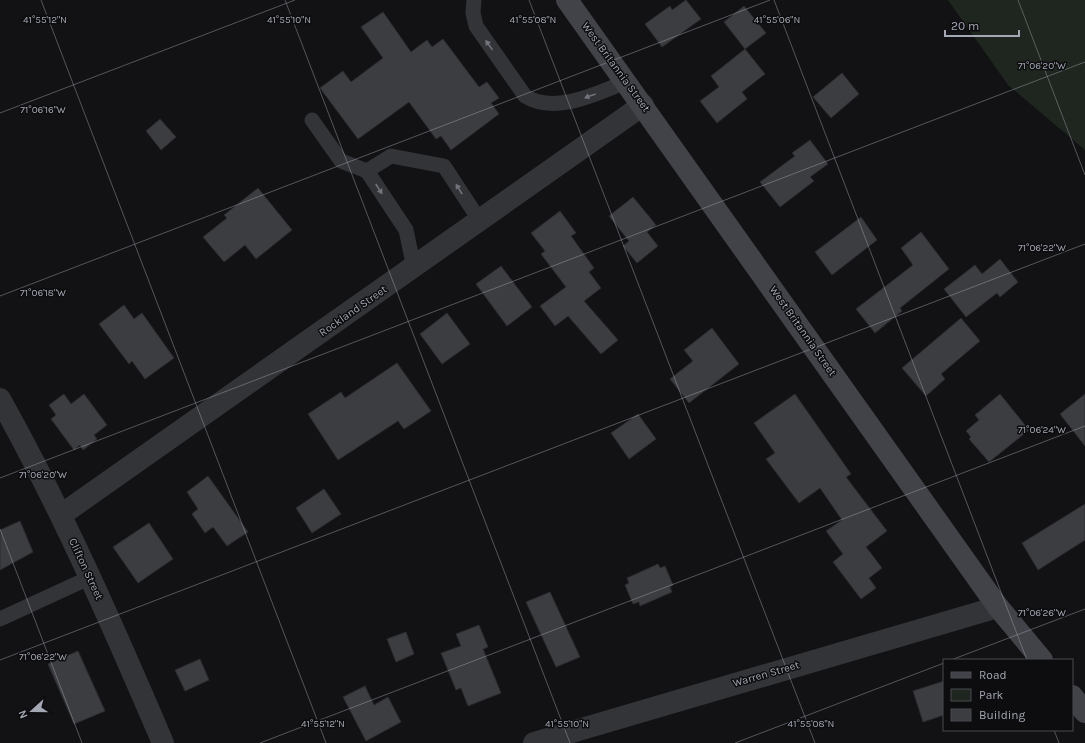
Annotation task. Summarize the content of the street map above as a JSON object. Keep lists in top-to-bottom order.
{
  "streets": {
    "street": [
      "West Britannia Street",
      "Rockland Street",
      "Clifton Street",
      "Warren Street"
    ]
  },
  "crossings": [
    ["West Britannia Street", "Rockland Street"],
    ["West Britannia Street", "Warren Street"],
    ["Rockland Street", "Clifton Street"]
  ],
  "legend": ["Road", "Park", "Building"],
  "scale_bar": "20 m",
  "north": "left",
  "coordinates": [
    "41°55'12\"N",
    "41°55'10\"N",
    "41°55'08\"N",
    "41°55'06\"N",
    "71°06'20\"W",
    "71°06'16\"W",
    "71°06'22\"W",
    "71°06'18\"W",
    "71°06'24\"W",
    "71°06'26\"W"
  ]
}
